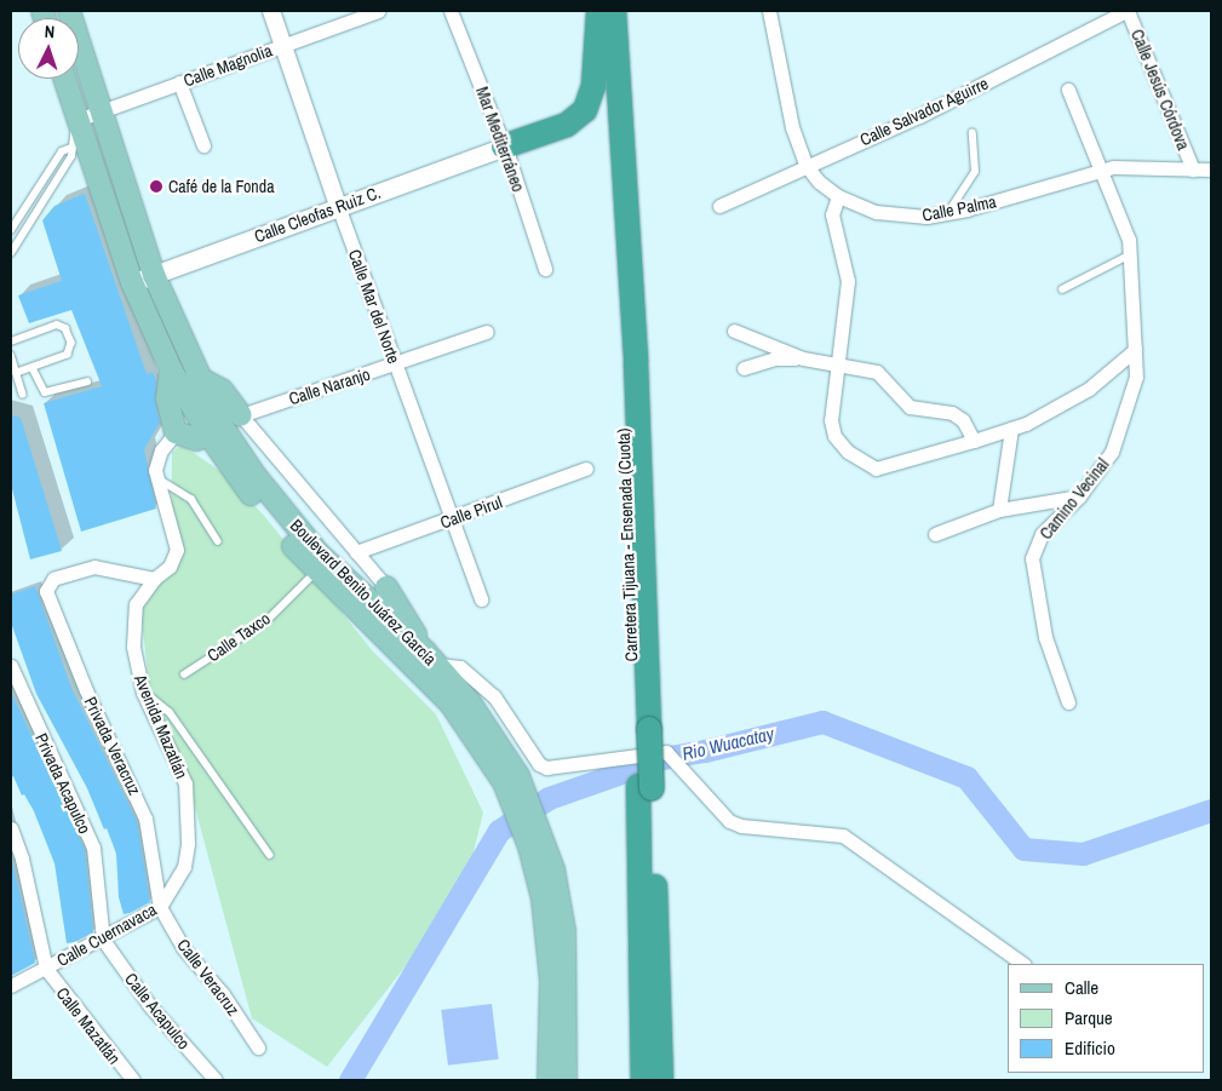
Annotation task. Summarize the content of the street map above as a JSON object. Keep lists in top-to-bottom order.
{
  "streets": {
    "highway": ["Carretera Tijuana - Ensenada (Cuota)"],
    "main road": ["Calle Cleofas Ruiz C.", "Boulevard Benito Juárez García"],
    "street": [
      "Calle Magnolia",
      "Calle Jesús Córdova",
      "Calle Salvador Aguirre",
      "Mar Mediterráneo",
      "Calle Palma",
      "Calle Mar del Norte",
      "Calle Naranjo",
      "Camino Vecinal",
      "Calle Pirul",
      "Avenida Mazatlán",
      "Privada Veracruz",
      "Privada Acapulco",
      "Calle Cuernavaca",
      "Calle Veracruz",
      "Calle Acapulco",
      "Calle Mazatlán"
    ],
    "lane": ["Calle Taxco"]
  },
  "crossings": [
    ["Calle Magnolia", "Calle Mar del Norte"],
    ["Calle Magnolia", "Boulevard Benito Juárez García"],
    ["Calle Jesús Córdova", "Calle Salvador Aguirre"],
    ["Calle Jesús Córdova", "Calle Palma"],
    ["Calle Salvador Aguirre", "Calle Palma"],
    ["Mar Mediterráneo", "Calle Cleofas Ruiz C."],
    ["Calle Palma", "Camino Vecinal"],
    ["Calle Cleofas Ruiz C.", "Calle Mar del Norte"],
    ["Calle Cleofas Ruiz C.", "Boulevard Benito Juárez García"],
    ["Calle Mar del Norte", "Calle Naranjo"],
    ["Calle Mar del Norte", "Calle Pirul"],
    ["Boulevard Benito Juárez García", "Calle Taxco"],
    ["Avenida Mazatlán", "Privada Veracruz"],
    ["Avenida Mazatlán", "Calle Cuernavaca"],
    ["Privada Veracruz", "Calle Cuernavaca"],
    ["Privada Veracruz", "Calle Veracruz"],
    ["Privada Acapulco", "Calle Cuernavaca"],
    ["Privada Acapulco", "Calle Acapulco"],
    ["Calle Cuernavaca", "Calle Veracruz"],
    ["Calle Cuernavaca", "Calle Acapulco"],
    ["Calle Cuernavaca", "Calle Mazatlán"]
  ],
  "water": ["Rio Wuacatay"],
  "places": ["Café de la Fonda"],
  "legend": ["Calle", "Parque", "Edificio"],
  "north": "top"
}
